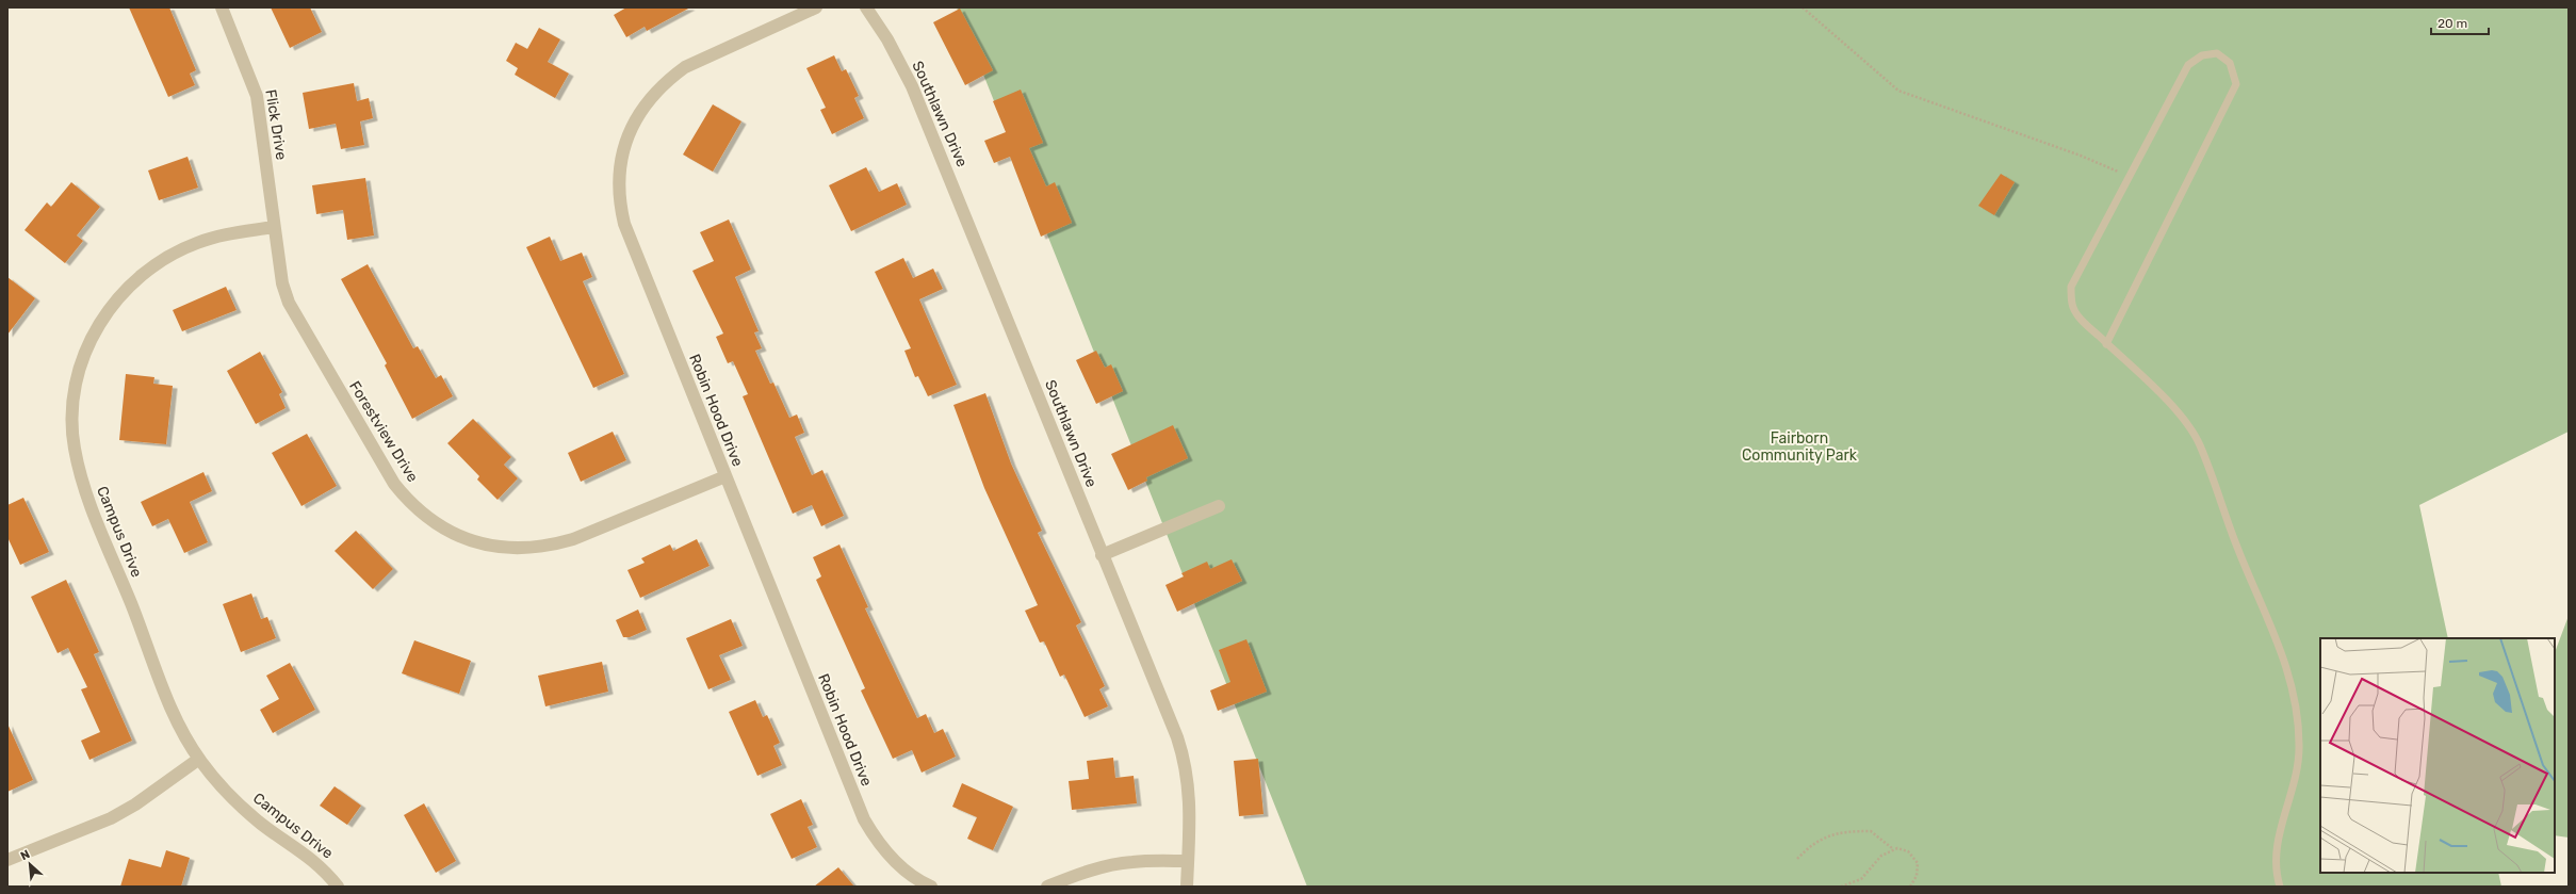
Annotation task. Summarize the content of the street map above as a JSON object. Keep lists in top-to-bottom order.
{
  "streets": {
    "street": [
      "Southlawn Drive",
      "Flick Drive",
      "Robin Hood Drive",
      "Forestview Drive",
      "Campus Drive"
    ]
  },
  "crossings": [
    ["Flick Drive", "Forestview Drive"],
    ["Flick Drive", "Campus Drive"],
    ["Robin Hood Drive", "Forestview Drive"],
    ["Forestview Drive", "Campus Drive"]
  ],
  "parks": ["Fairborn Community Park"],
  "scale_bar": "20 m",
  "north": "top left"
}
